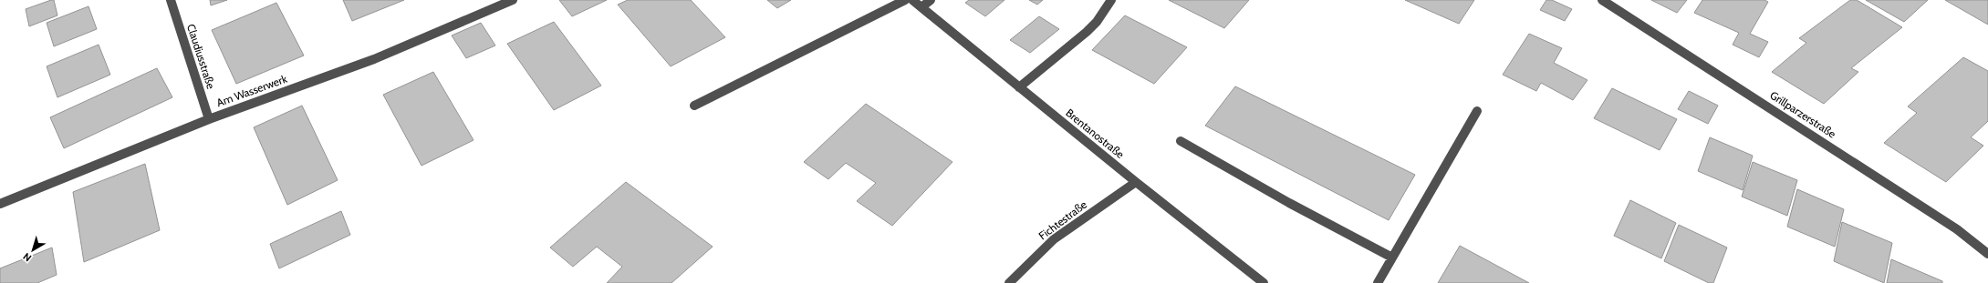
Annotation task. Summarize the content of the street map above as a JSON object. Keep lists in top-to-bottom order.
{
  "streets": {
    "street": [
      "Claudiusstraße",
      "Am Wasserwerk",
      "Grillparzerstraße",
      "Brentanostraße",
      "Fichtestraße"
    ]
  },
  "crossings": [
    ["Claudiusstraße", "Am Wasserwerk"],
    ["Brentanostraße", "Fichtestraße"]
  ],
  "north": "bottom left"
}
